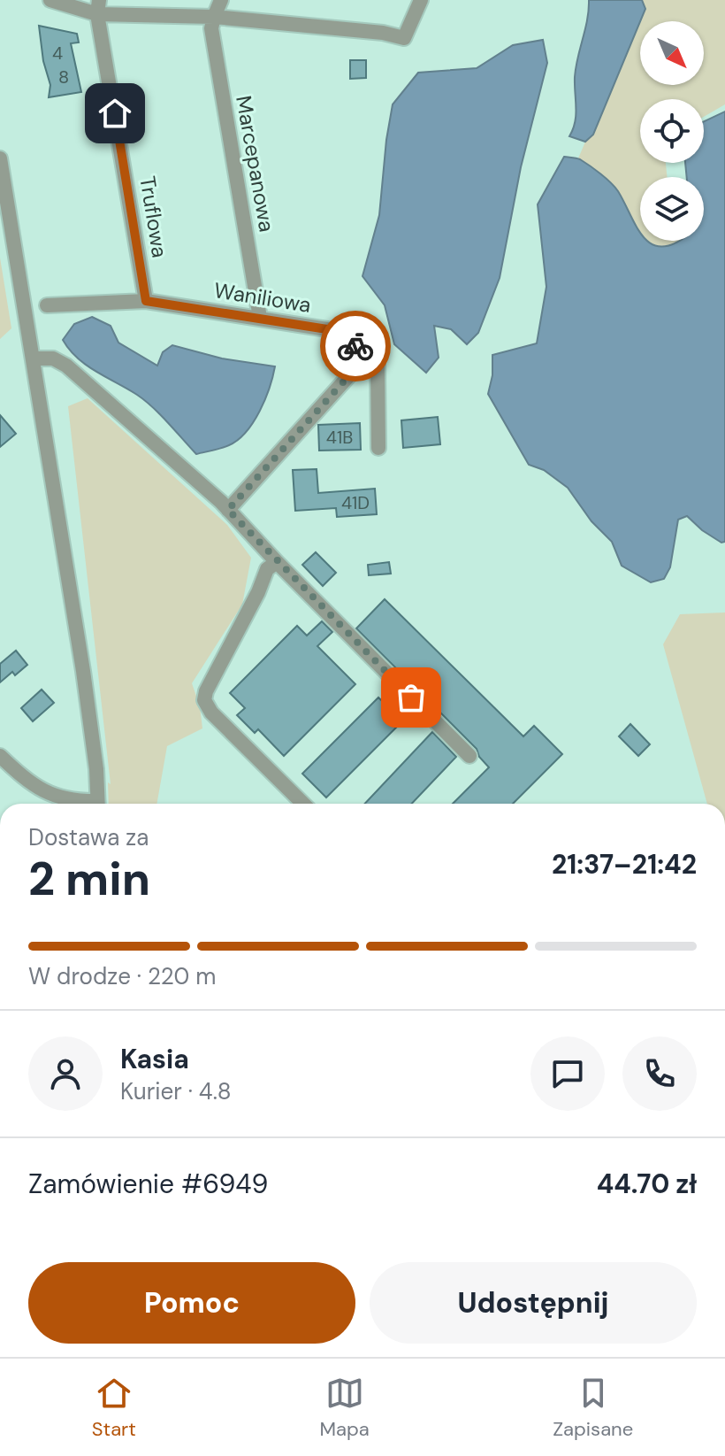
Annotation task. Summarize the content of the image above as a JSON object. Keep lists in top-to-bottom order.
{
  "streets": {
    "street": ["Marcepanowa", "Truflowa", "Waniliowa"]
  },
  "crossings": [
    ["Marcepanowa", "Waniliowa"],
    ["Truflowa", "Waniliowa"]
  ],
  "house_numbers": [
    "4",
    "8",
    "41B",
    "41D"
  ],
  "north": "bottom right",
  "page": {
    "heading": ["2 min", "Dostawa za", "21:37–21:42"],
    "panel": [
      "Kasia",
      "Kurier · 4.8",
      "Zamówienie #6949",
      "44.70 zł"
    ],
    "bar": "W drodze · 220 m",
    "buttons": ["Pomoc", "Udostępnij"],
    "tabs": ["Start", "Mapa", "Zapisane"]
  }
}
